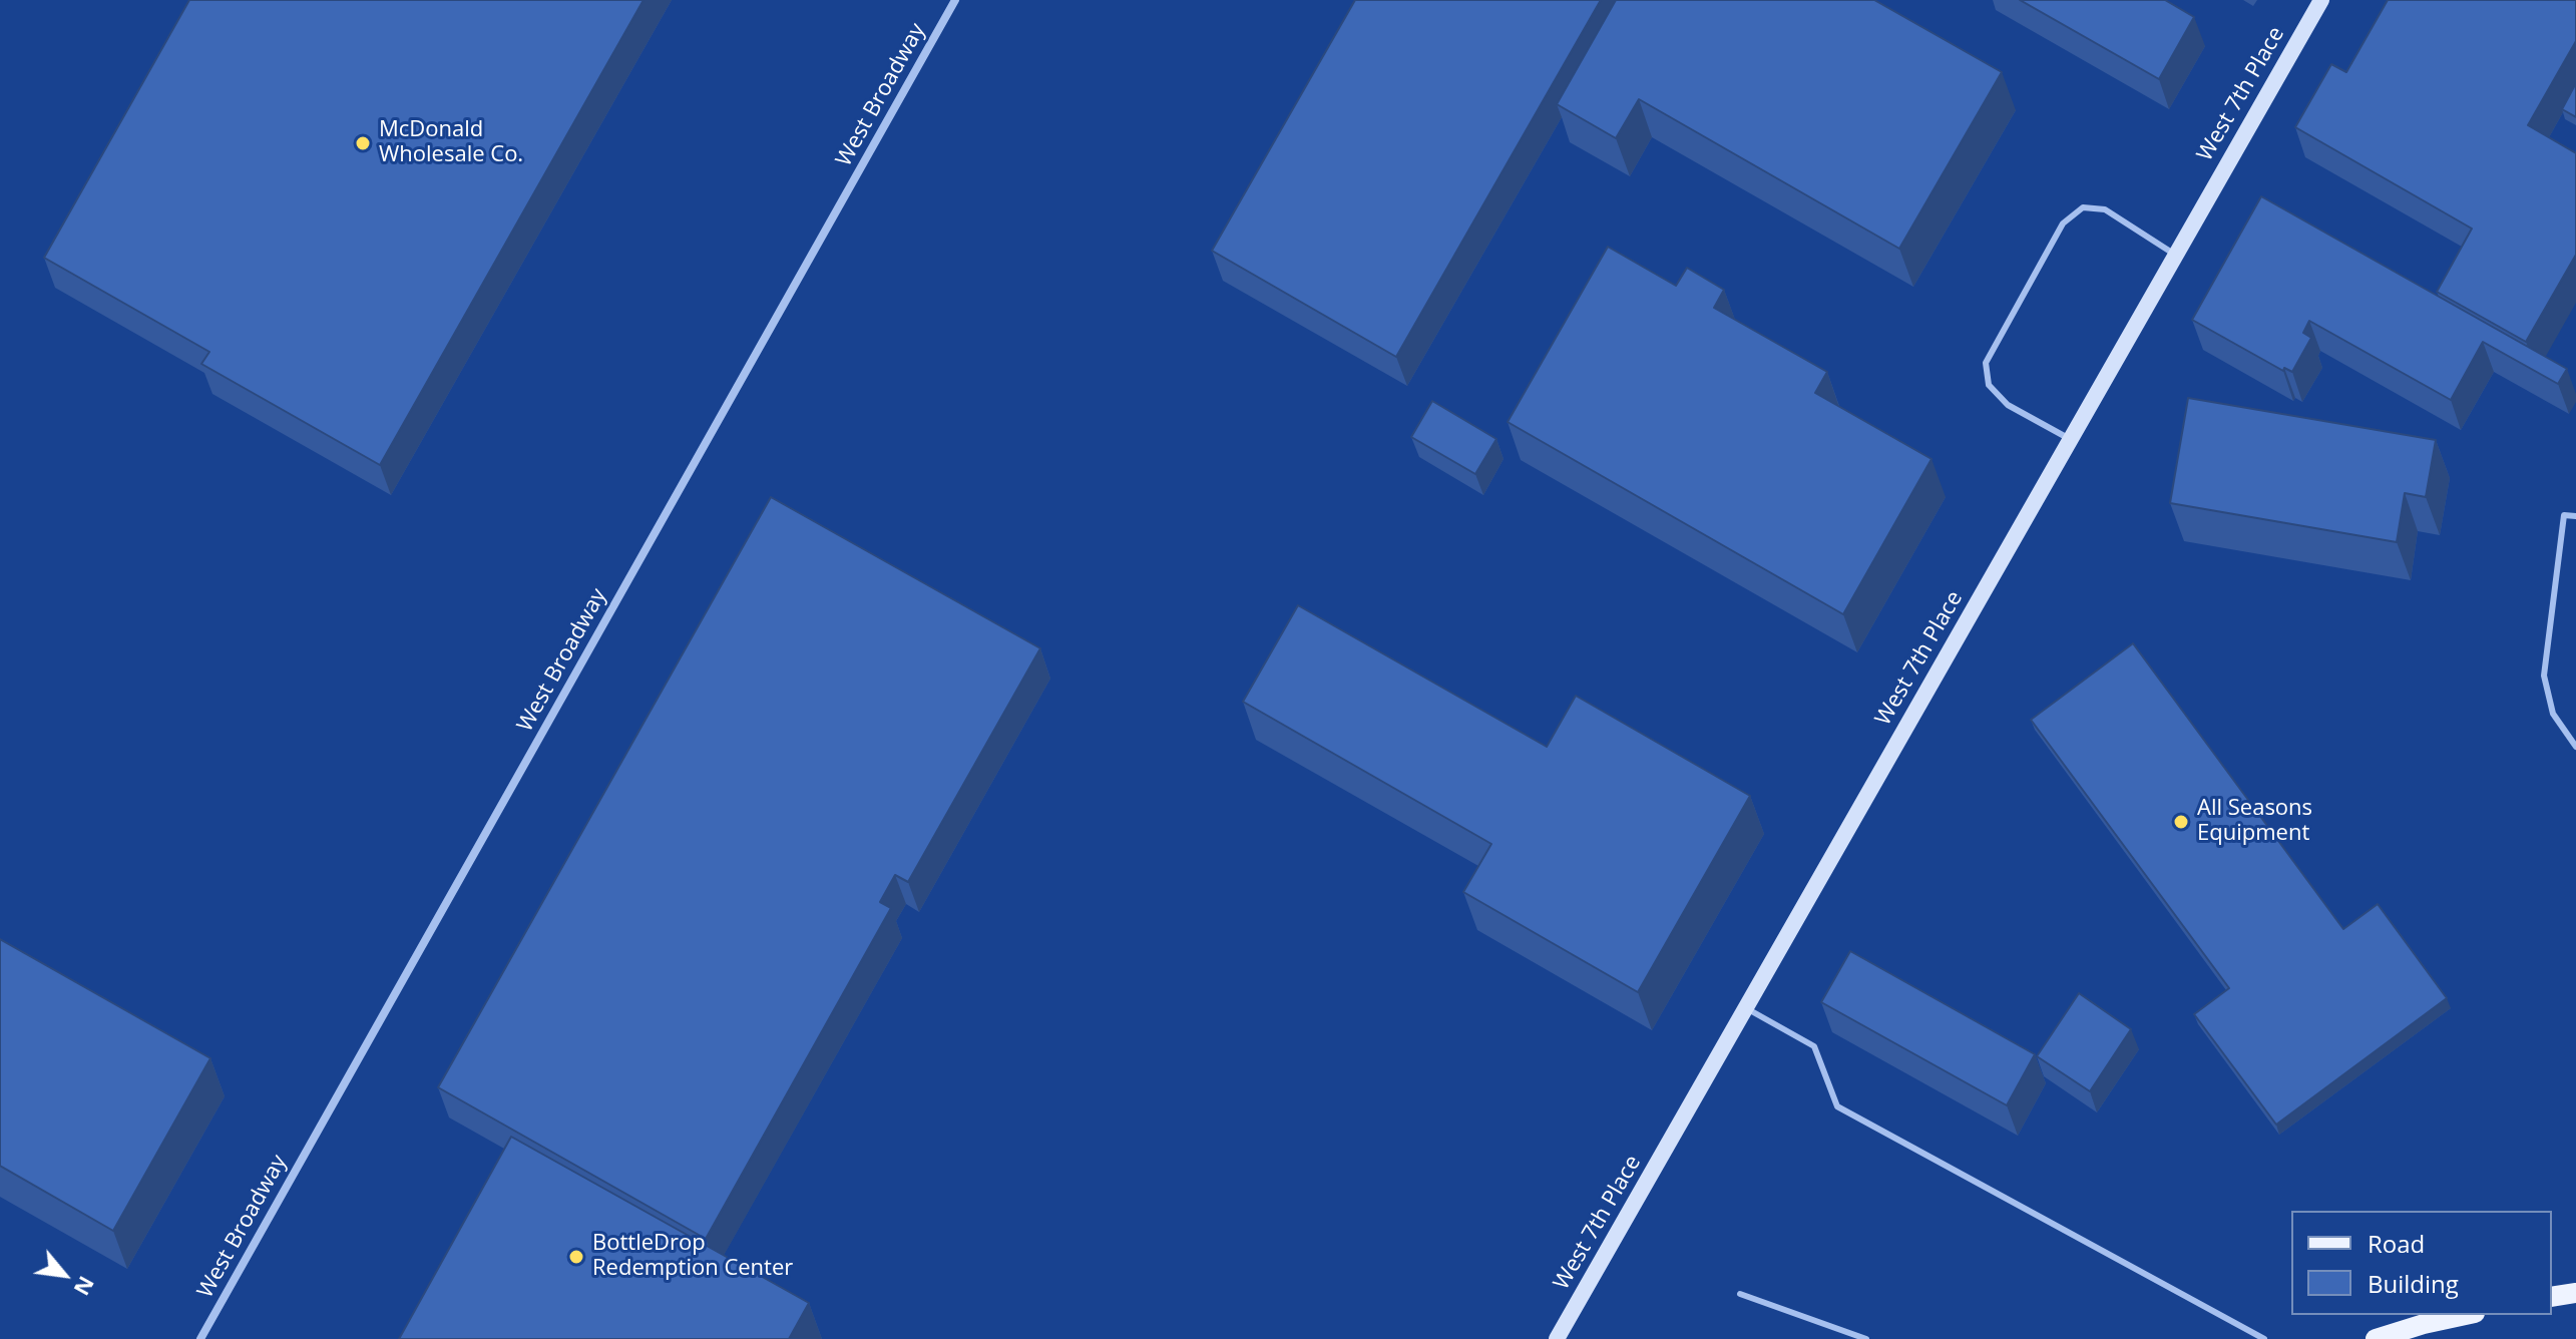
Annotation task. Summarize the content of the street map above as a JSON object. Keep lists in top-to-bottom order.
{
  "streets": {
    "street": ["West 7th Place", "West Broadway"]
  },
  "places": ["McDonald Wholesale Co.", "All Seasons Equipment", "BottleDrop Redemption Center"],
  "legend": ["Road", "Building"],
  "north": "bottom right"
}
